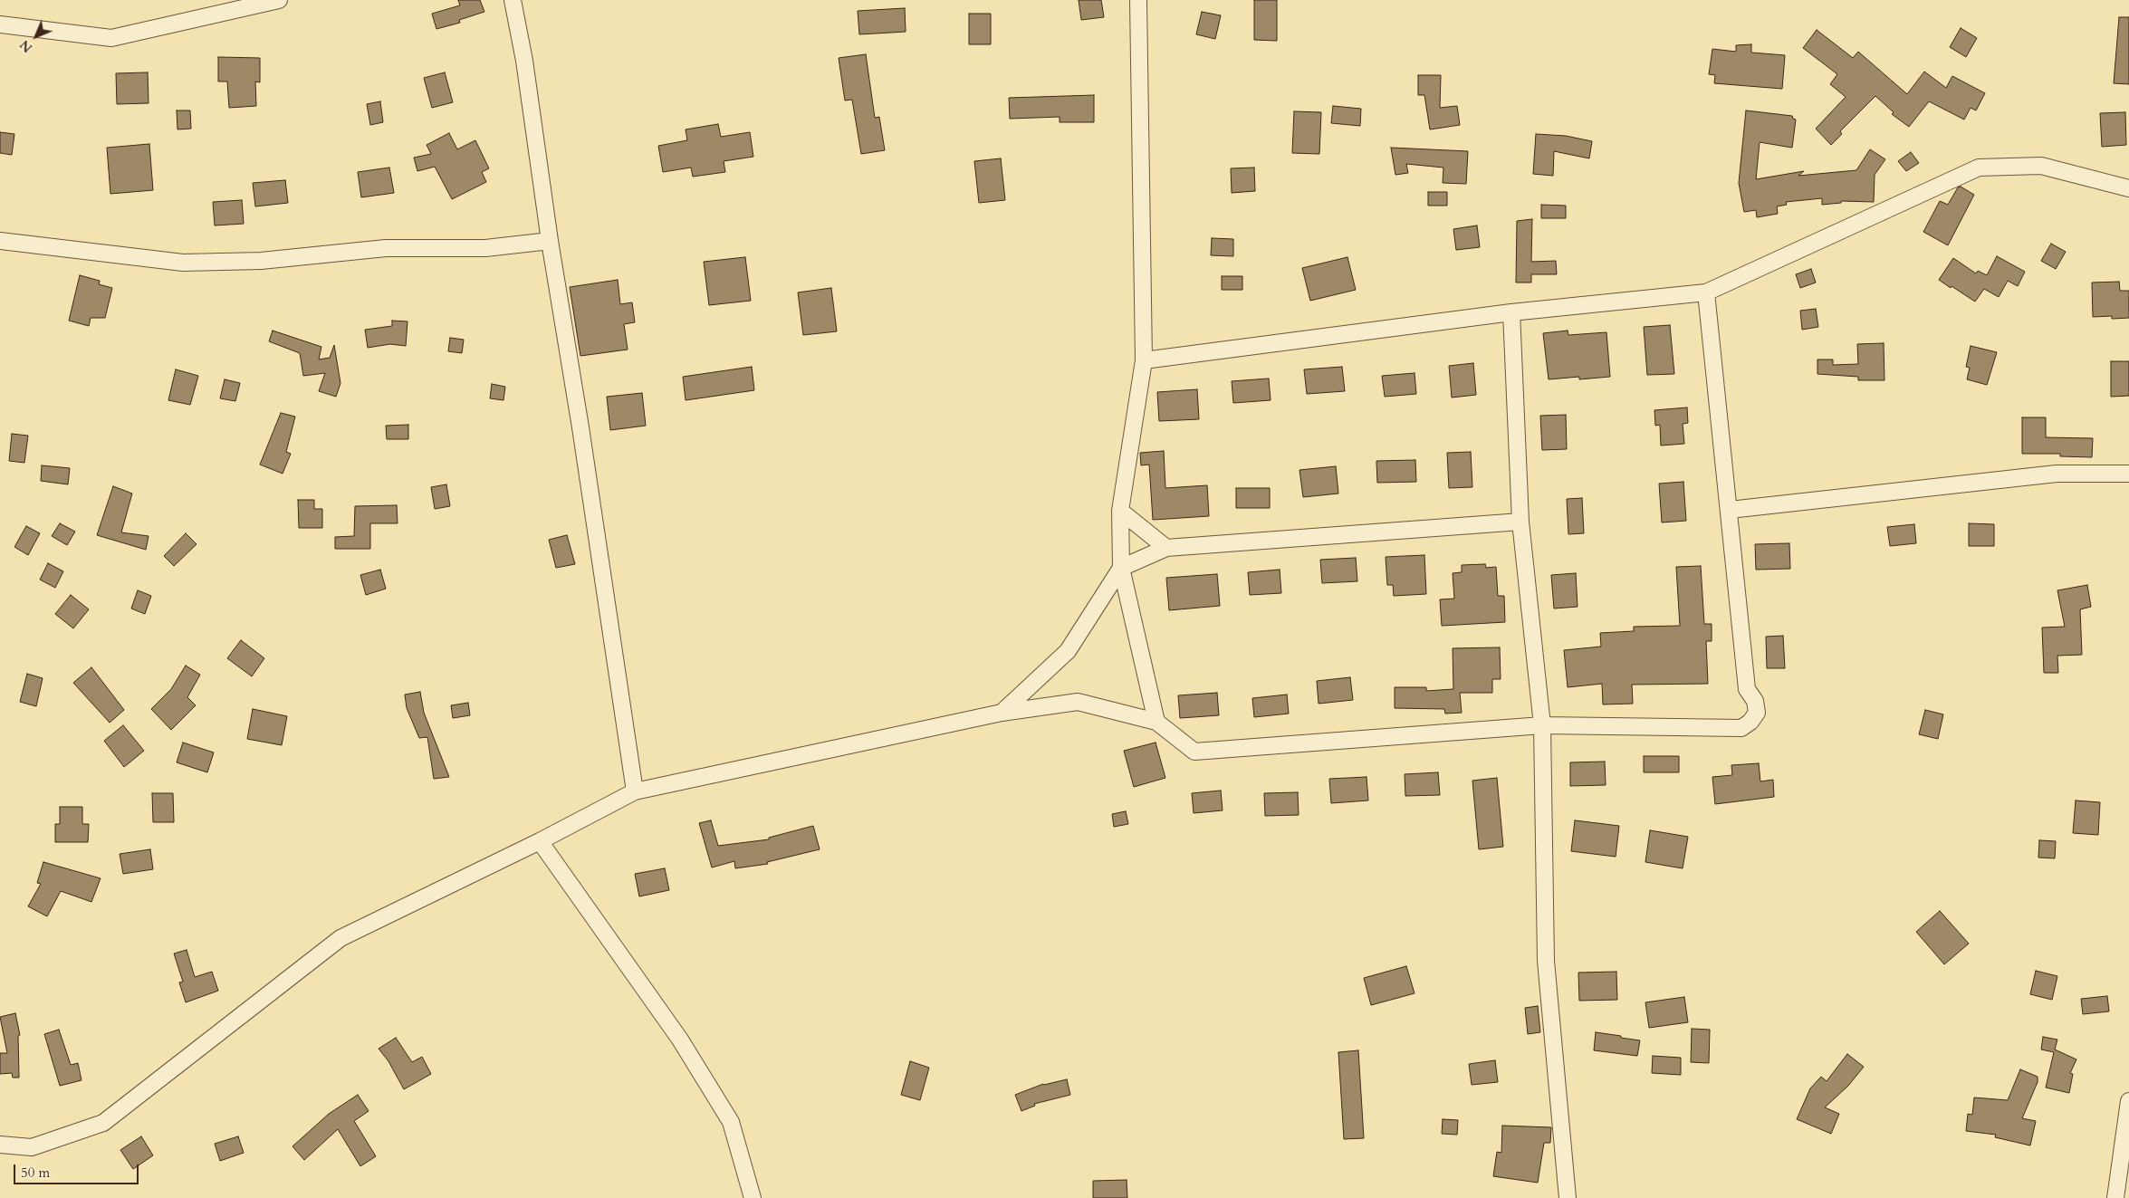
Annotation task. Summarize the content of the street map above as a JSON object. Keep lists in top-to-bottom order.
{
  "scale_bar": "50 m",
  "north": "bottom left"
}
